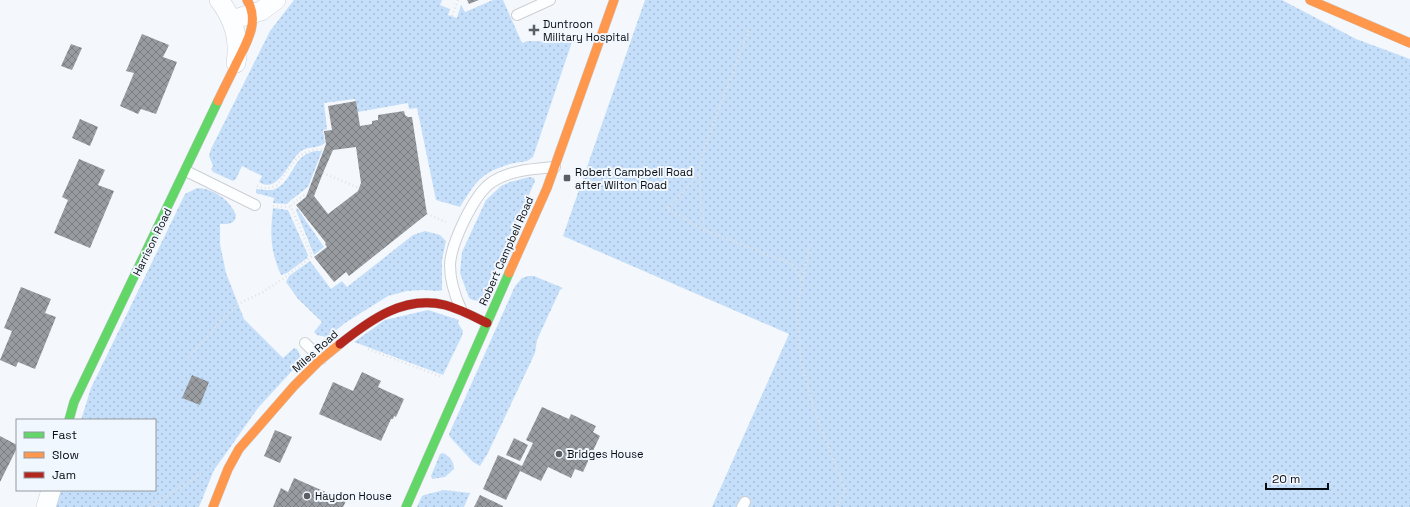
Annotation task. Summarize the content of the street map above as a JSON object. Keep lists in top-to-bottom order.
{
  "streets": {
    "street": ["Harrison Road", "Robert Campbell Road", "Miles Road"]
  },
  "crossings": [
    ["Robert Campbell Road", "Miles Road"]
  ],
  "places": {
    "health": ["Duntroon Military Hospital"],
    "transit": ["Robert Campbell Road after Wilton Road"],
    "other": ["Bridges House", "Haydon House"]
  },
  "legend": ["Fast", "Slow", "Jam"],
  "scale_bar": "20 m"
}
